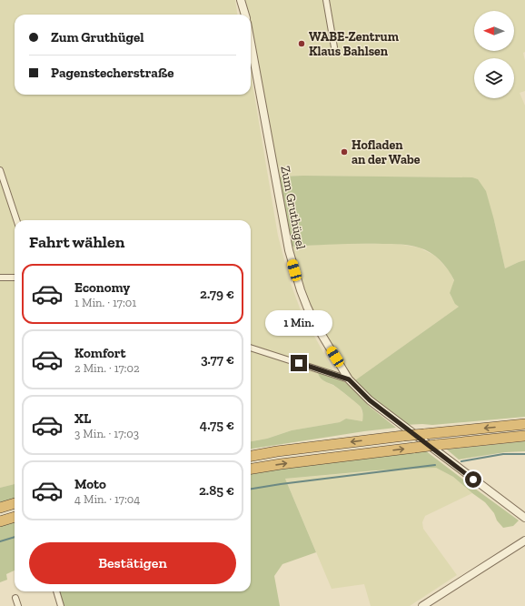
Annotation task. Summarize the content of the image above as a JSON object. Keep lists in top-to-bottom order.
{
  "streets": {
    "street": ["Zum Gruthügel"]
  },
  "places": ["WABE-Zentrum Klaus Bahlsen", "Hofladen an der Wabe"],
  "north": "left",
  "page": {
    "banner": ["Zum Gruthügel", "Pagenstecherstraße"],
    "heading": "Fahrt wählen",
    "list": [
      {
        "name": "Economy",
        "note": "1 Min. · 17:01",
        "value": "2.79 €"
      },
      {
        "name": "Komfort",
        "note": "2 Min. · 17:02",
        "value": "3.77 €"
      },
      {
        "name": "XL",
        "note": "3 Min. · 17:03",
        "value": "4.75 €"
      },
      {
        "name": "Moto",
        "note": "4 Min. · 17:04",
        "value": "2.85 €"
      }
    ],
    "bubble": "1 Min.",
    "buttons": "Bestätigen"
  }
}
